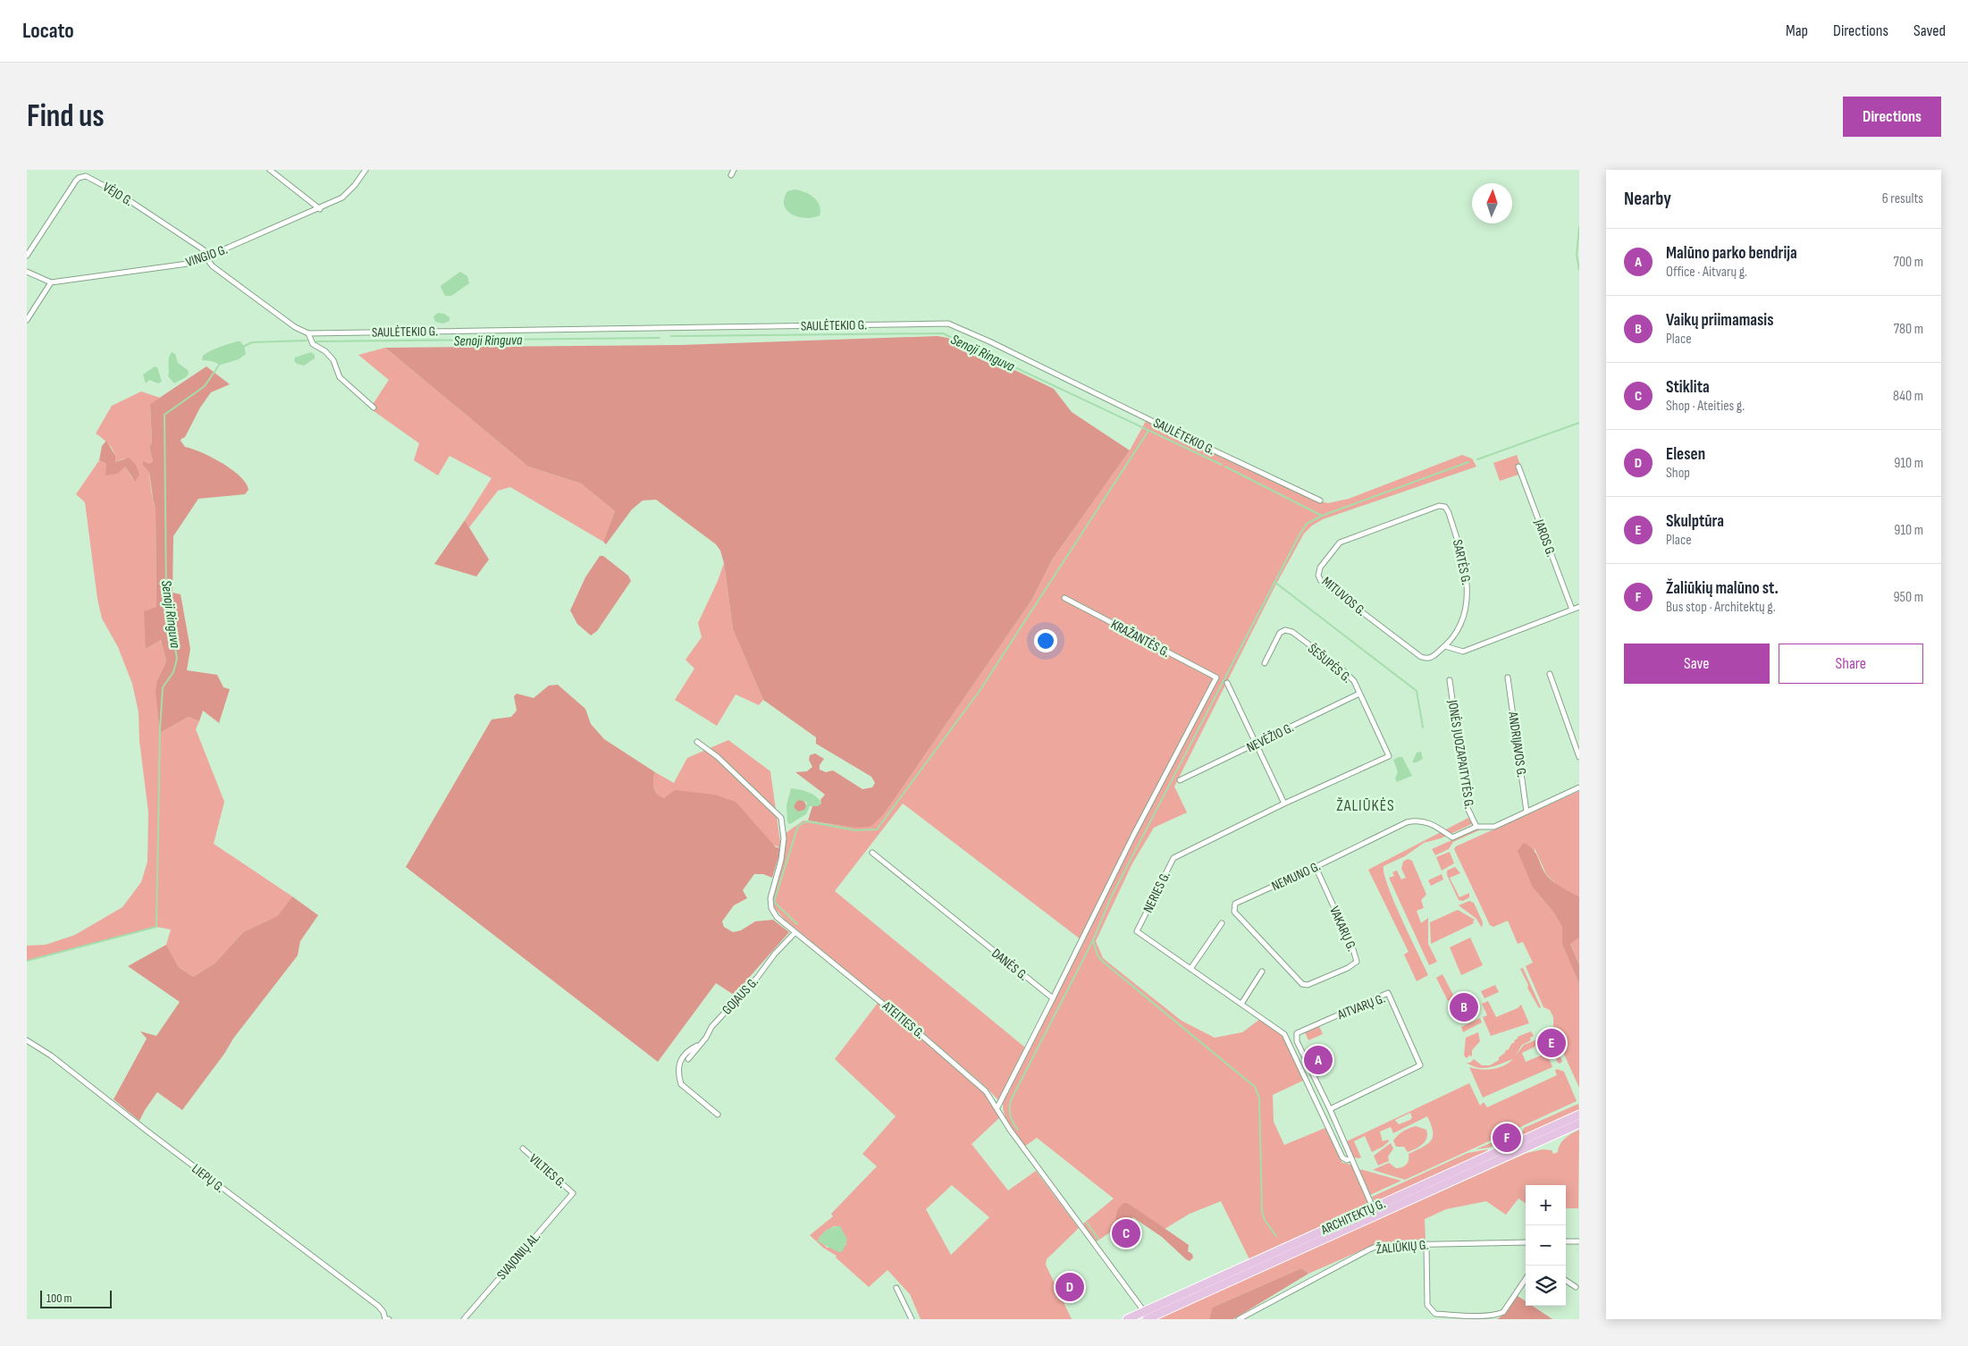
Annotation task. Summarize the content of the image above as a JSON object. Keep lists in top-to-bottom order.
{
  "streets": {
    "main road": ["ARCHITEKTŲ G."],
    "street": [
      "VĖJO G.",
      "VINGIO G.",
      "SAULĖTEKIO G.",
      "JAROS G.",
      "SARTĖS G.",
      "MITUVOS G.",
      "KRAŽANTĖS G.",
      "ŠEŠUPĖS G.",
      "NEVĖŽIO G.",
      "ANDRIJAVOS G.",
      "JONĖS JUOZAPAITYTĖS G.",
      "NEMUNO G.",
      "NERIES G.",
      "VAKARŲ G.",
      "DANĖS G.",
      "GOJAUS G.",
      "AITVARŲ G.",
      "ATEITIES G.",
      "VILTIES G.",
      "LIEPŲ G.",
      "ŽALIŪKIŲ G.",
      "SVAJONIŲ AL."
    ]
  },
  "crossings": [
    ["VĖJO G.", "VINGIO G."],
    ["SARTĖS G.", "MITUVOS G."],
    ["KRAŽANTĖS G.", "DANĖS G."],
    ["ŠEŠUPĖS G.", "NEVĖŽIO G."],
    ["ŠEŠUPĖS G.", "NERIES G."],
    ["JONĖS JUOZAPAITYTĖS G.", "NEMUNO G."],
    ["NEMUNO G.", "VAKARŲ G."],
    ["NERIES G.", "AITVARŲ G."],
    ["GOJAUS G.", "ATEITIES G."],
    ["AITVARŲ G.", "ARCHITEKTŲ G."],
    ["ATEITIES G.", "ARCHITEKTŲ G."],
    ["VILTIES G.", "SVAJONIŲ AL."]
  ],
  "districts": ["ŽALIŪKĖS"],
  "water": ["Senoji Ringuva"],
  "scale_bar": "100 m",
  "north": "top",
  "page": {
    "header": "Locato",
    "nav": ["Map", "Directions", "Saved"],
    "buttons": [
      "Directions",
      ["Save", "Share"]
    ],
    "title": "Find us",
    "heading": ["Nearby", "6 results"],
    "list": [
      {
        "mark": "A",
        "name": "Malūno parko bendrija",
        "note": "Office · Aitvarų g.",
        "value": "700 m"
      },
      {
        "mark": "B",
        "name": "Vaikų priimamasis",
        "note": "Place",
        "value": "780 m"
      },
      {
        "mark": "C",
        "name": "Stiklita",
        "note": "Shop · Ateities g.",
        "value": "840 m"
      },
      {
        "mark": "D",
        "name": "Elesen",
        "note": "Shop",
        "value": "910 m"
      },
      {
        "mark": "E",
        "name": "Skulptūra",
        "note": "Place",
        "value": "910 m"
      },
      {
        "mark": "F",
        "name": "Žaliūkių malūno st.",
        "note": "Bus stop · Architektų g.",
        "value": "950 m"
      }
    ],
    "pins": [
      "B",
      "E",
      "A",
      "F",
      "C",
      "D"
    ],
    "map_buttons": ["+", "−"],
    "scale": "100 m"
  }
}
